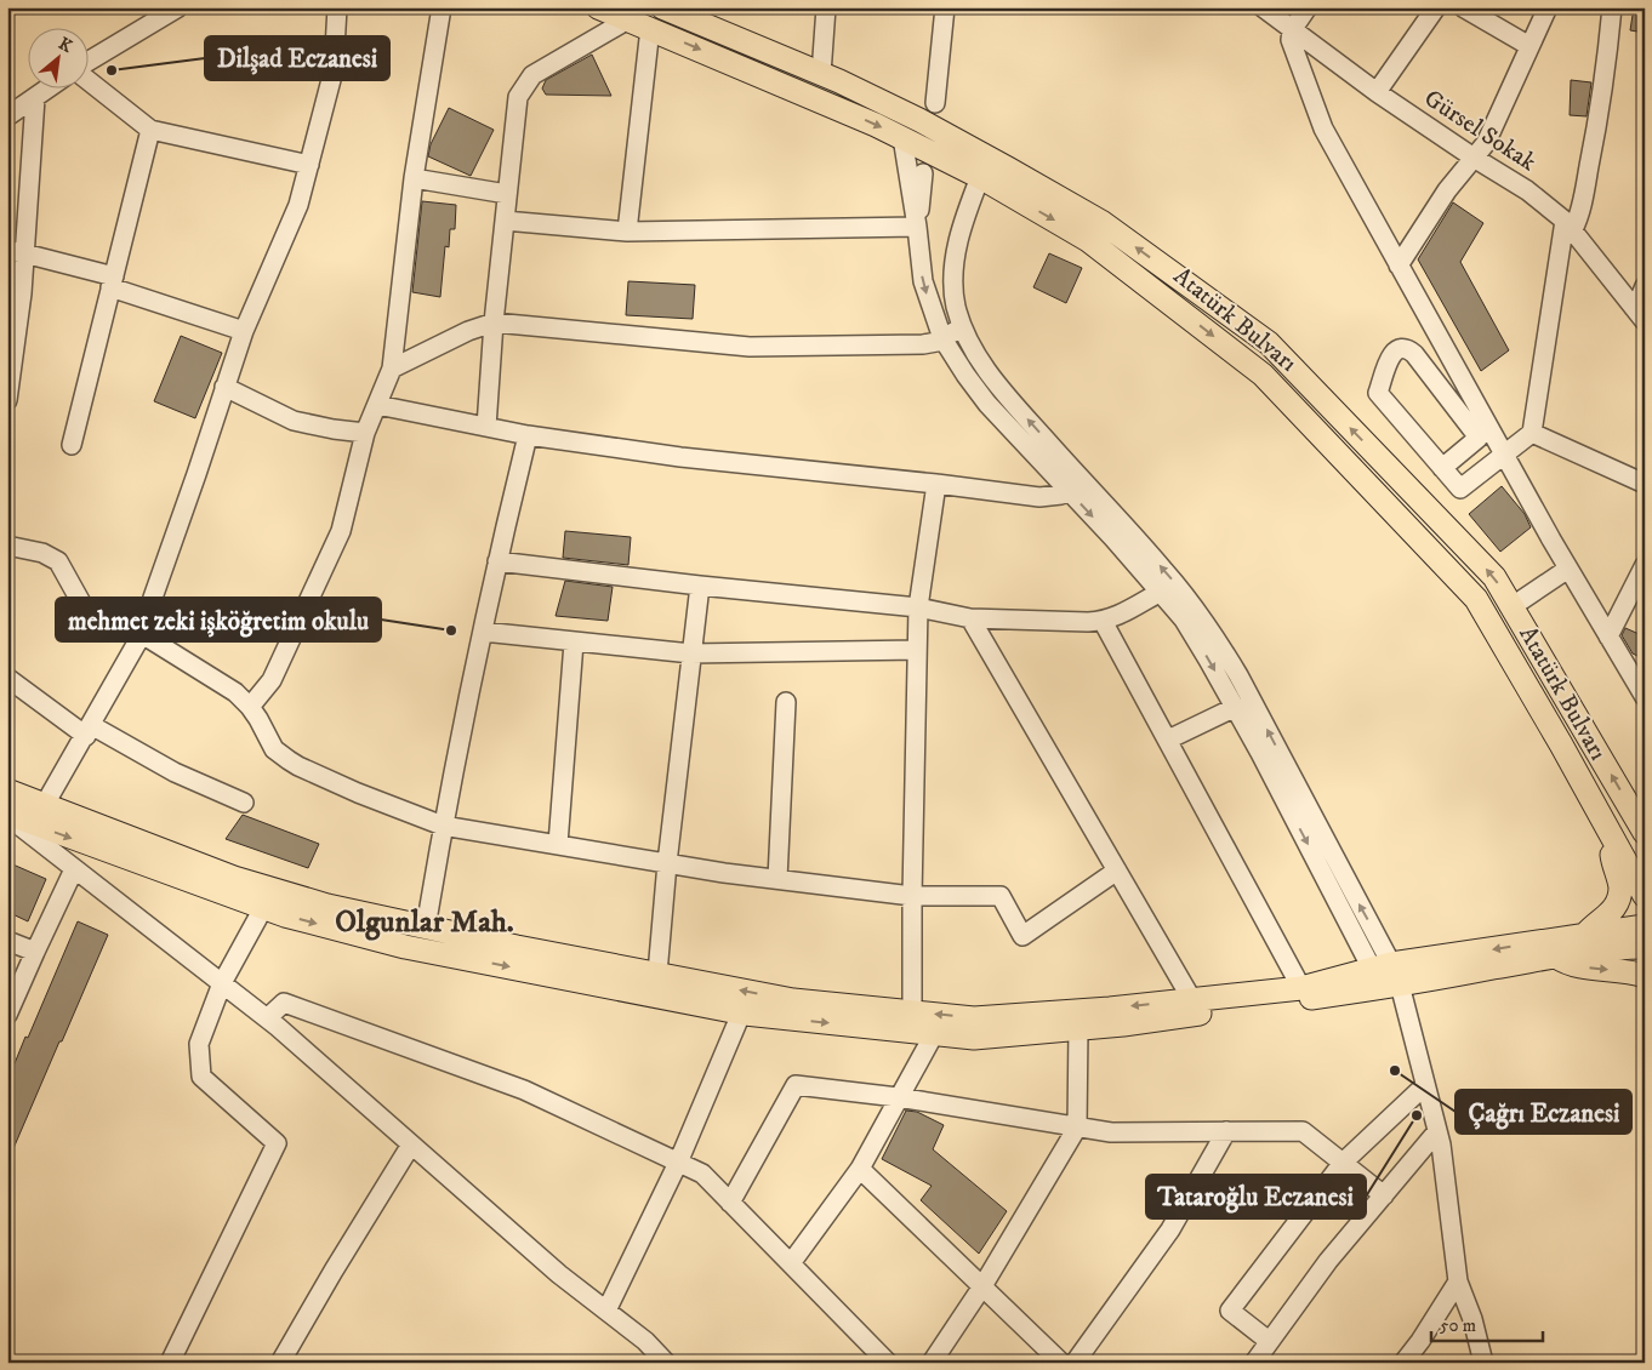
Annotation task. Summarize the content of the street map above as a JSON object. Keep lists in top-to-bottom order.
{
  "streets": {
    "main road": ["Atatürk Bulvarı"],
    "street": ["Gürsel Sokak"]
  },
  "districts": ["Olgunlar Mah."],
  "places": [
    "Dilşad Eczanesi",
    "mehmet zeki işköğretim okulu",
    "Çağrı Eczanesi",
    "Tataroğlu Eczanesi"
  ],
  "scale_bar": "50 m",
  "north": "top right"
}
